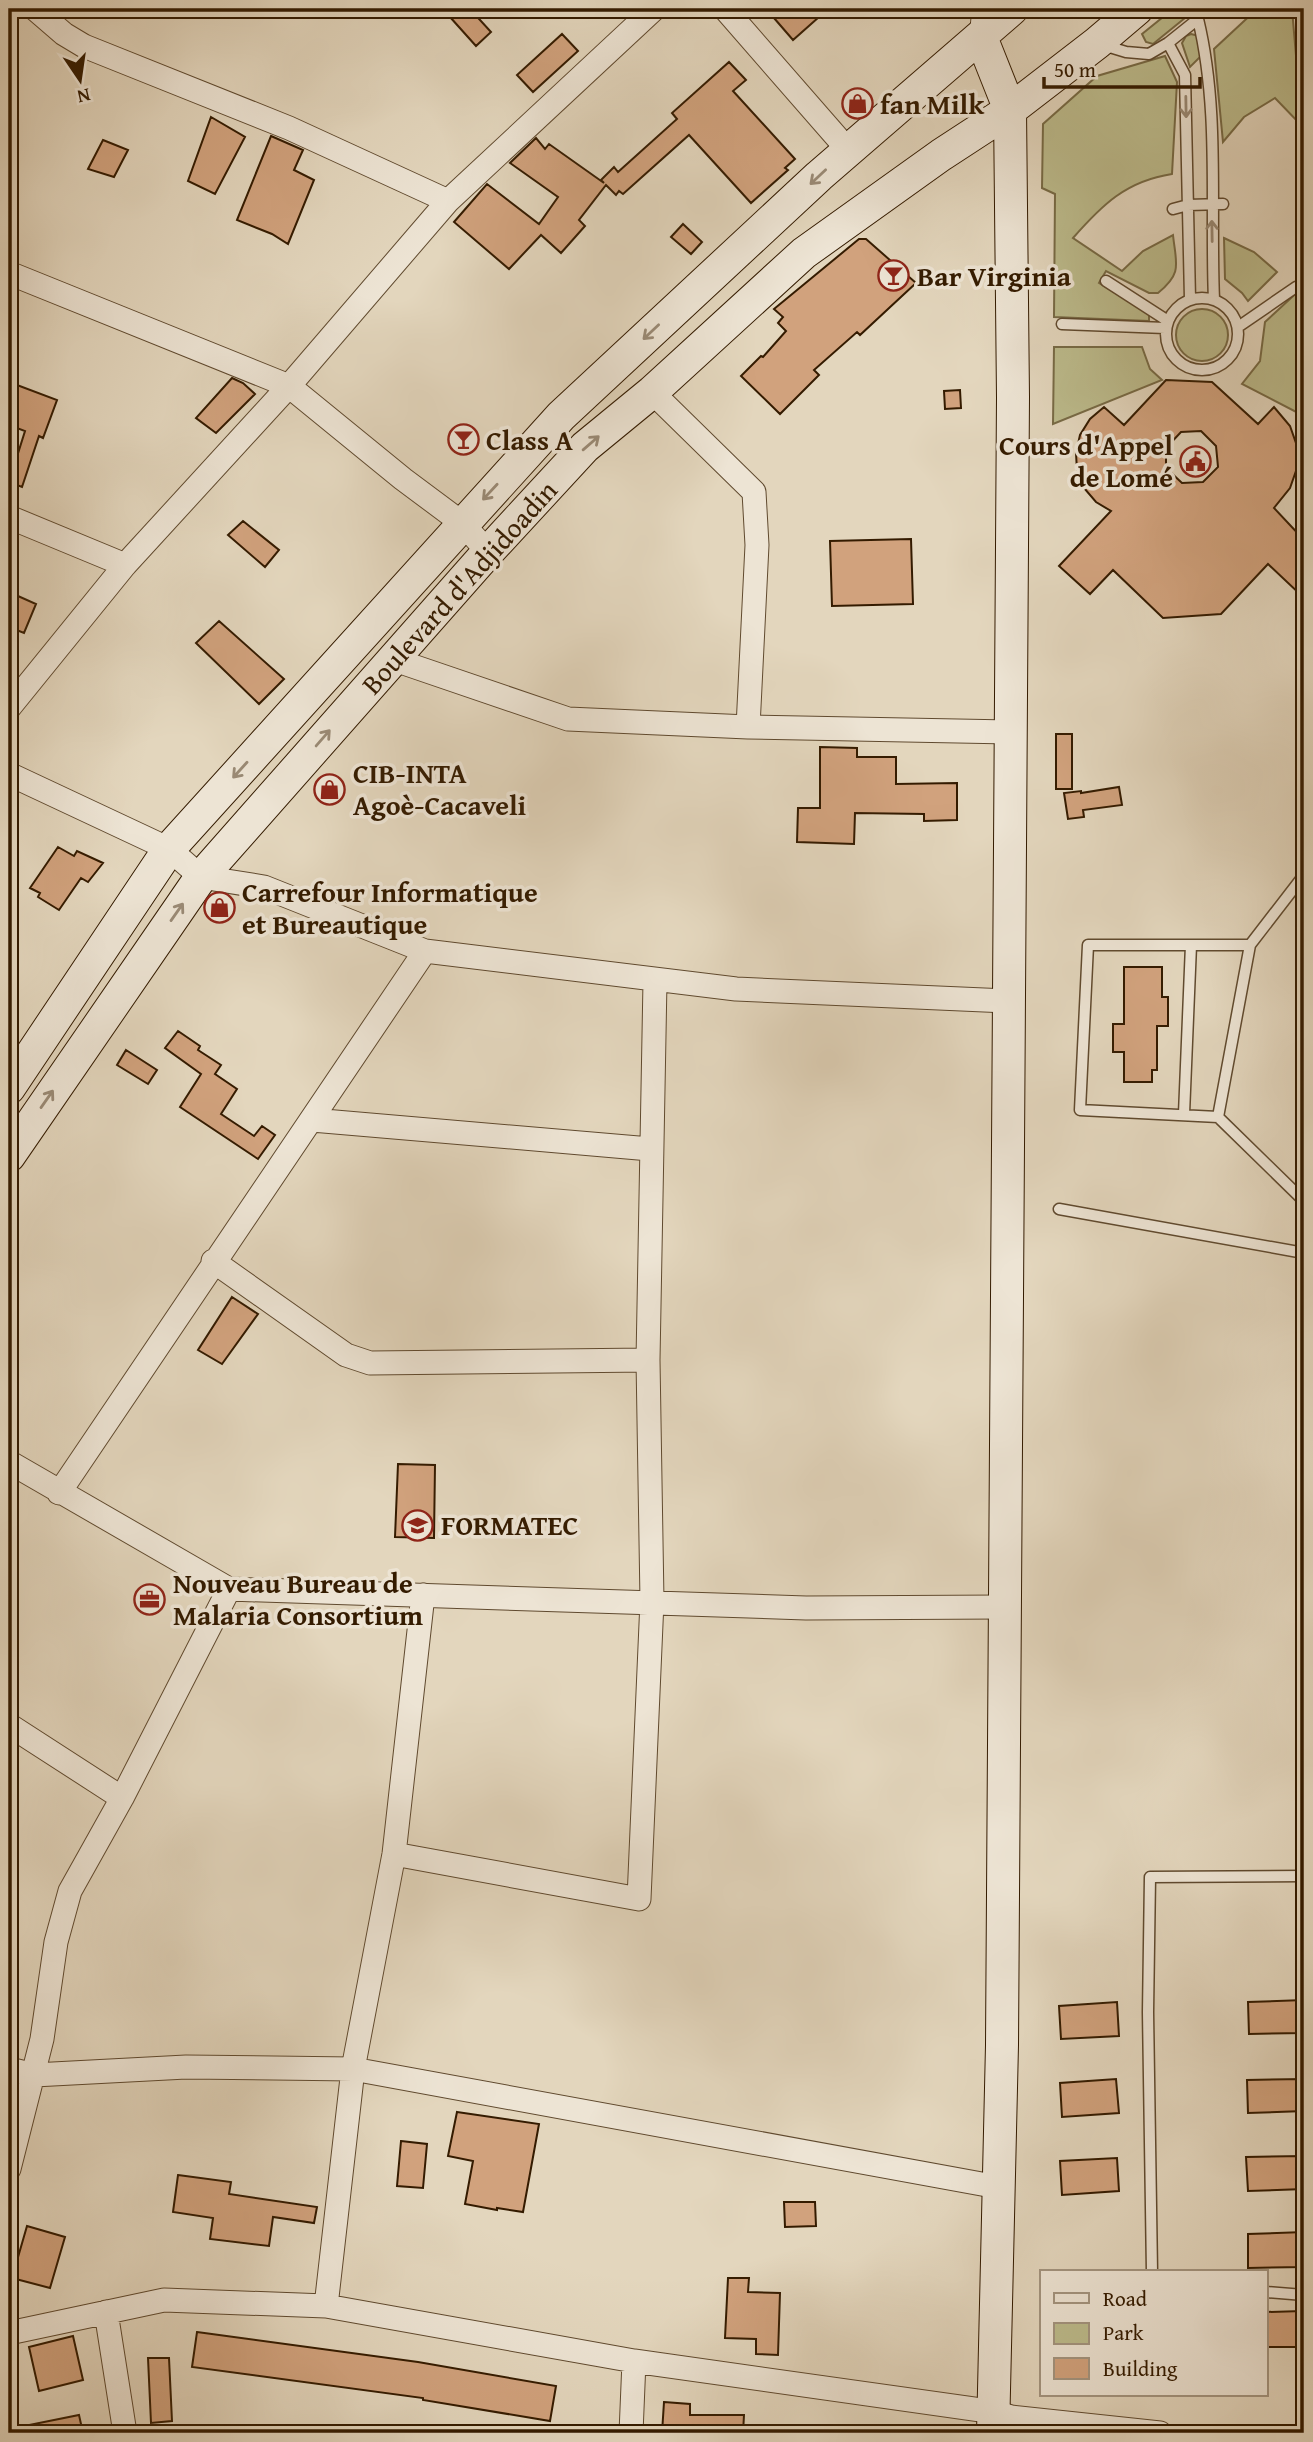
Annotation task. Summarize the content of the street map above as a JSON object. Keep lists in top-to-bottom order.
{
  "streets": {
    "main road": ["Boulevard d'Adjidoadin"]
  },
  "places": {
    "shop": ["fan Milk", "CIB-INTA Agoè-Cacaveli", "Carrefour Informatique et Bureautique"],
    "bar": ["Bar Virginia", "Class A"],
    "public building": ["Cours d'Appel de Lomé"],
    "school or university": ["FORMATEC"],
    "office": ["Nouveau Bureau de Malaria Consortium"]
  },
  "legend": ["Road", "Park", "Building"],
  "scale_bar": "50 m",
  "north": "bottom"
}
